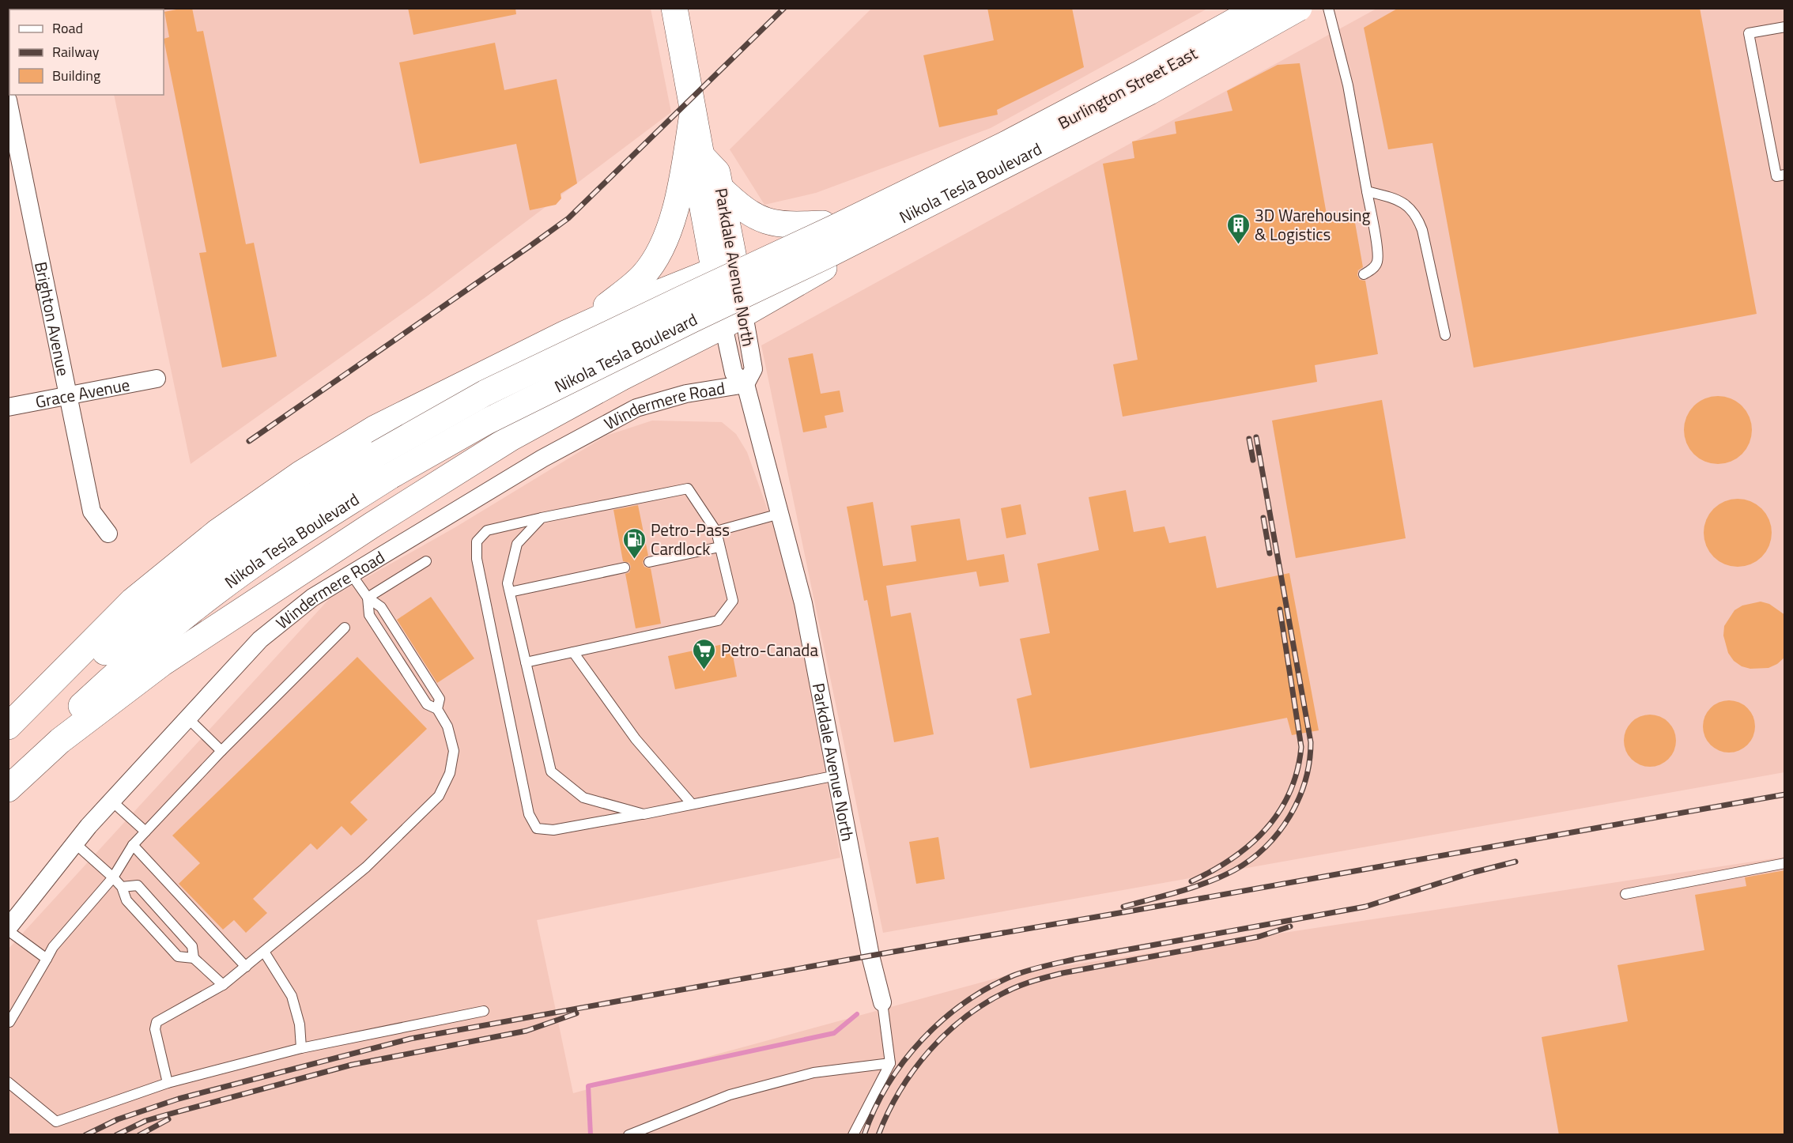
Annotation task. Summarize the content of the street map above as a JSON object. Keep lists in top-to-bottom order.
{
  "streets": {
    "main road": ["Burlington Street East", "Nikola Tesla Boulevard", "Parkdale Avenue North"],
    "street": ["Brighton Avenue", "Grace Avenue", "Windermere Road"]
  },
  "crossings": [
    ["Burlington Street East", "Parkdale Avenue North"],
    ["Parkdale Avenue North", "Windermere Road"],
    ["Brighton Avenue", "Grace Avenue"]
  ],
  "places": {
    "building": ["3D Warehousing & Logistics"],
    "fuel station": ["Petro-Pass Cardlock"],
    "supermarket": ["Petro-Canada"]
  },
  "legend": ["Road", "Railway", "Building"]
}
